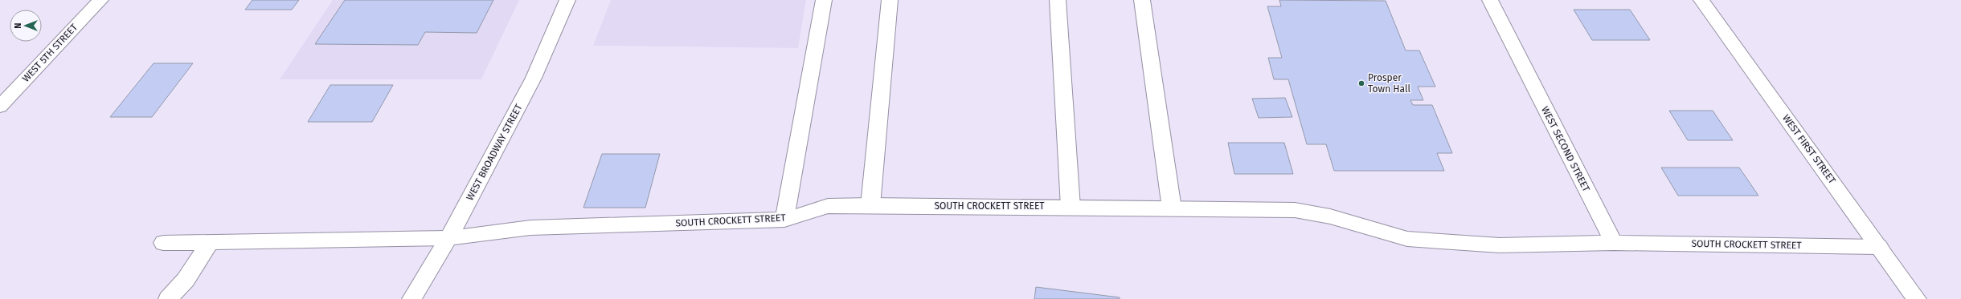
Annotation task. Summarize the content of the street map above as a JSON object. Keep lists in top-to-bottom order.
{
  "streets": {
    "street": [
      "WEST 5TH STREET",
      "WEST SECOND STREET",
      "WEST FIRST STREET",
      "WEST BROADWAY STREET",
      "SOUTH CROCKETT STREET"
    ]
  },
  "crossings": [
    ["WEST SECOND STREET", "SOUTH CROCKETT STREET"],
    ["WEST FIRST STREET", "SOUTH CROCKETT STREET"],
    ["WEST BROADWAY STREET", "SOUTH CROCKETT STREET"]
  ],
  "places": ["Prosper Town Hall"],
  "north": "left"
}
